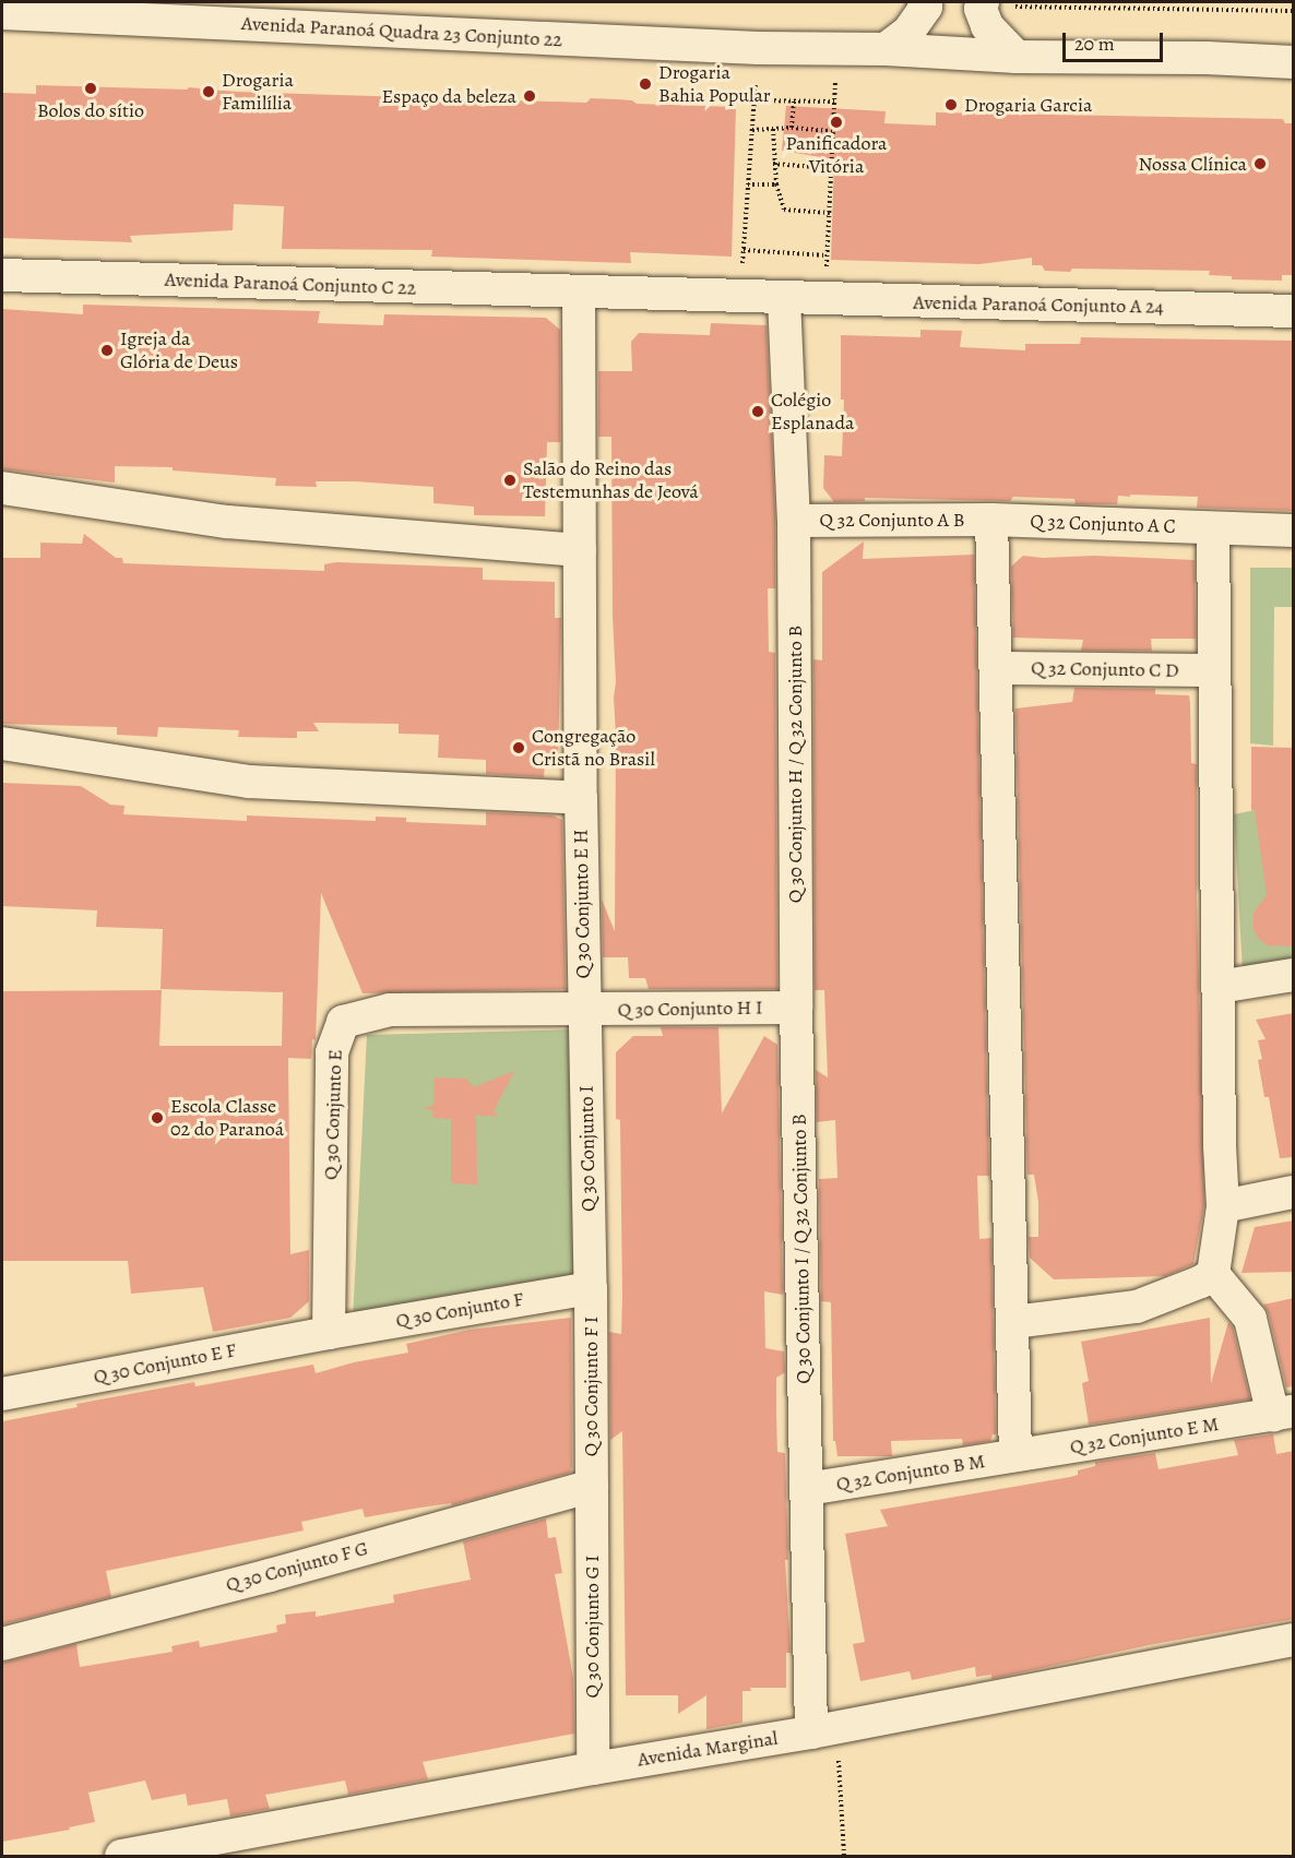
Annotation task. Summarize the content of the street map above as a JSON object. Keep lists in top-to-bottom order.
{
  "streets": {
    "street": [
      "Avenida Paranoá Quadra 23 Conjunto 22",
      "Avenida Paranoá Conjunto C 22",
      "Avenida Paranoá Conjunto A 24",
      "Q 32 Conjunto A B",
      "Q 32 Conjunto A C",
      "Q 32 Conjunto C D",
      "Q 30 Conjunto H / Q 32 Conjunto B",
      "Q 30 Conjunto E H",
      "Q 30 Conjunto H I",
      "Q 30 Conjunto E",
      "Q 30 Conjunto I",
      "Q 30 Conjunto I / Q 32 Conjunto B",
      "Q 30 Conjunto F",
      "Q 30 Conjunto E F",
      "Q 30 Conjunto F I",
      "Q 32 Conjunto E M",
      "Q 32 Conjunto B M",
      "Q 30 Conjunto F G",
      "Q 30 Conjunto G I",
      "Avenida Marginal"
    ]
  },
  "crossings": [
    ["Avenida Paranoá Conjunto C 22", "Avenida Paranoá Conjunto A 24"],
    ["Avenida Paranoá Conjunto C 22", "Q 30 Conjunto E H"],
    ["Avenida Paranoá Conjunto A 24", "Q 30 Conjunto H / Q 32 Conjunto B"],
    ["Q 32 Conjunto A B", "Q 32 Conjunto A C"],
    ["Q 32 Conjunto A B", "Q 30 Conjunto H / Q 32 Conjunto B"],
    ["Q 30 Conjunto H / Q 32 Conjunto B", "Q 30 Conjunto H I"],
    ["Q 30 Conjunto H / Q 32 Conjunto B", "Q 30 Conjunto I / Q 32 Conjunto B"],
    ["Q 30 Conjunto E H", "Q 30 Conjunto H I"],
    ["Q 30 Conjunto E H", "Q 30 Conjunto E"],
    ["Q 30 Conjunto E H", "Q 30 Conjunto I"],
    ["Q 30 Conjunto H I", "Q 30 Conjunto E"],
    ["Q 30 Conjunto H I", "Q 30 Conjunto I"],
    ["Q 30 Conjunto H I", "Q 30 Conjunto I / Q 32 Conjunto B"],
    ["Q 30 Conjunto E", "Q 30 Conjunto I"],
    ["Q 30 Conjunto E", "Q 30 Conjunto F"],
    ["Q 30 Conjunto E", "Q 30 Conjunto E F"],
    ["Q 30 Conjunto I", "Q 30 Conjunto F"],
    ["Q 30 Conjunto I", "Q 30 Conjunto F I"],
    ["Q 30 Conjunto I / Q 32 Conjunto B", "Q 32 Conjunto B M"],
    ["Q 30 Conjunto I / Q 32 Conjunto B", "Avenida Marginal"],
    ["Q 30 Conjunto F", "Q 30 Conjunto E F"],
    ["Q 30 Conjunto F", "Q 30 Conjunto F I"],
    ["Q 30 Conjunto F I", "Q 30 Conjunto F G"],
    ["Q 30 Conjunto F I", "Q 30 Conjunto G I"],
    ["Q 32 Conjunto E M", "Q 32 Conjunto B M"],
    ["Q 30 Conjunto F G", "Q 30 Conjunto G I"],
    ["Q 30 Conjunto G I", "Avenida Marginal"]
  ],
  "places": [
    "Drogaria Bahia Popular",
    "Bolos do sítio",
    "Drogaria Familília",
    "Espaço da beleza",
    "Drogaria Garcia",
    "Panificadora Vitória",
    "Nossa Clínica",
    "Igreja da Glória de Deus",
    "Colégio Esplanada",
    "Salão do Reino das Testemunhas de Jeová",
    "Congregação Cristã no Brasil",
    "Escola Classe 02 do Paranoá"
  ],
  "scale_bar": "20 m"
}
